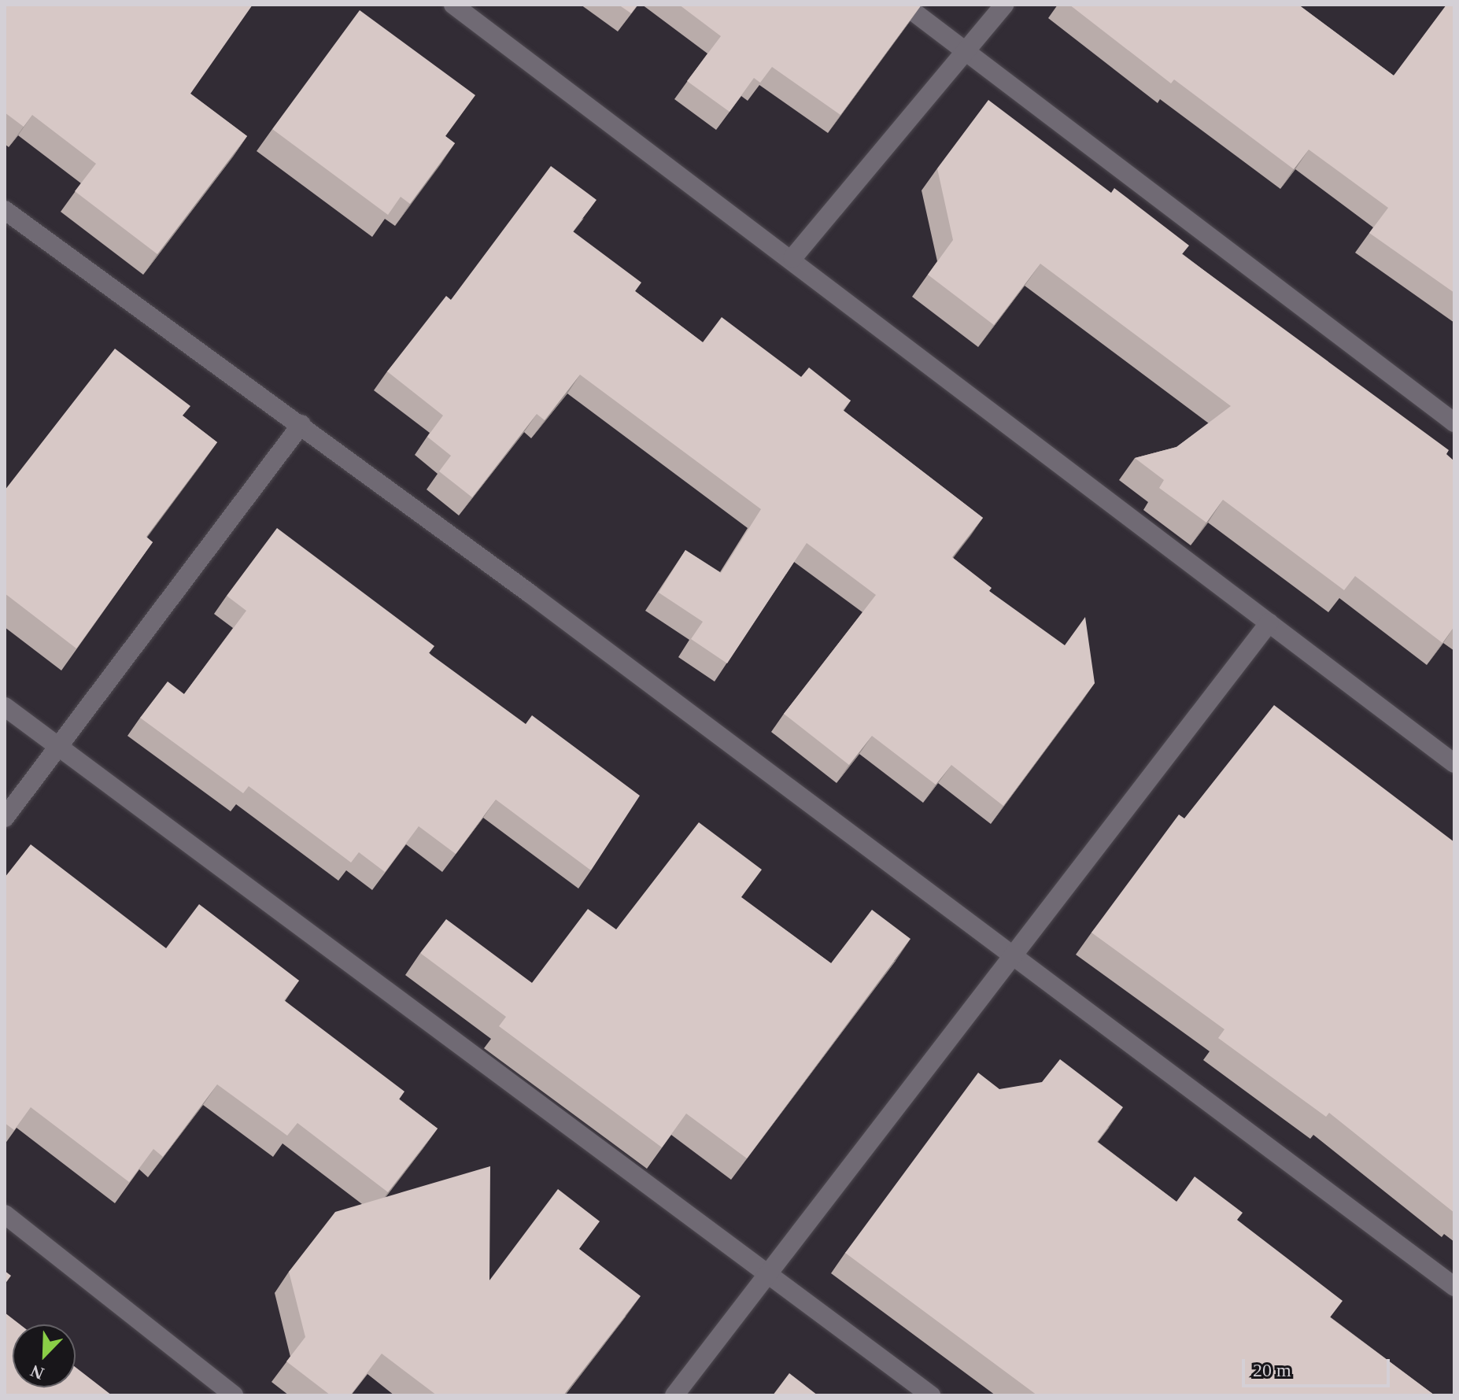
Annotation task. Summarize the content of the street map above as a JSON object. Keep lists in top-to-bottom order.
{
  "scale_bar": "20 m",
  "north": "bottom left"
}
